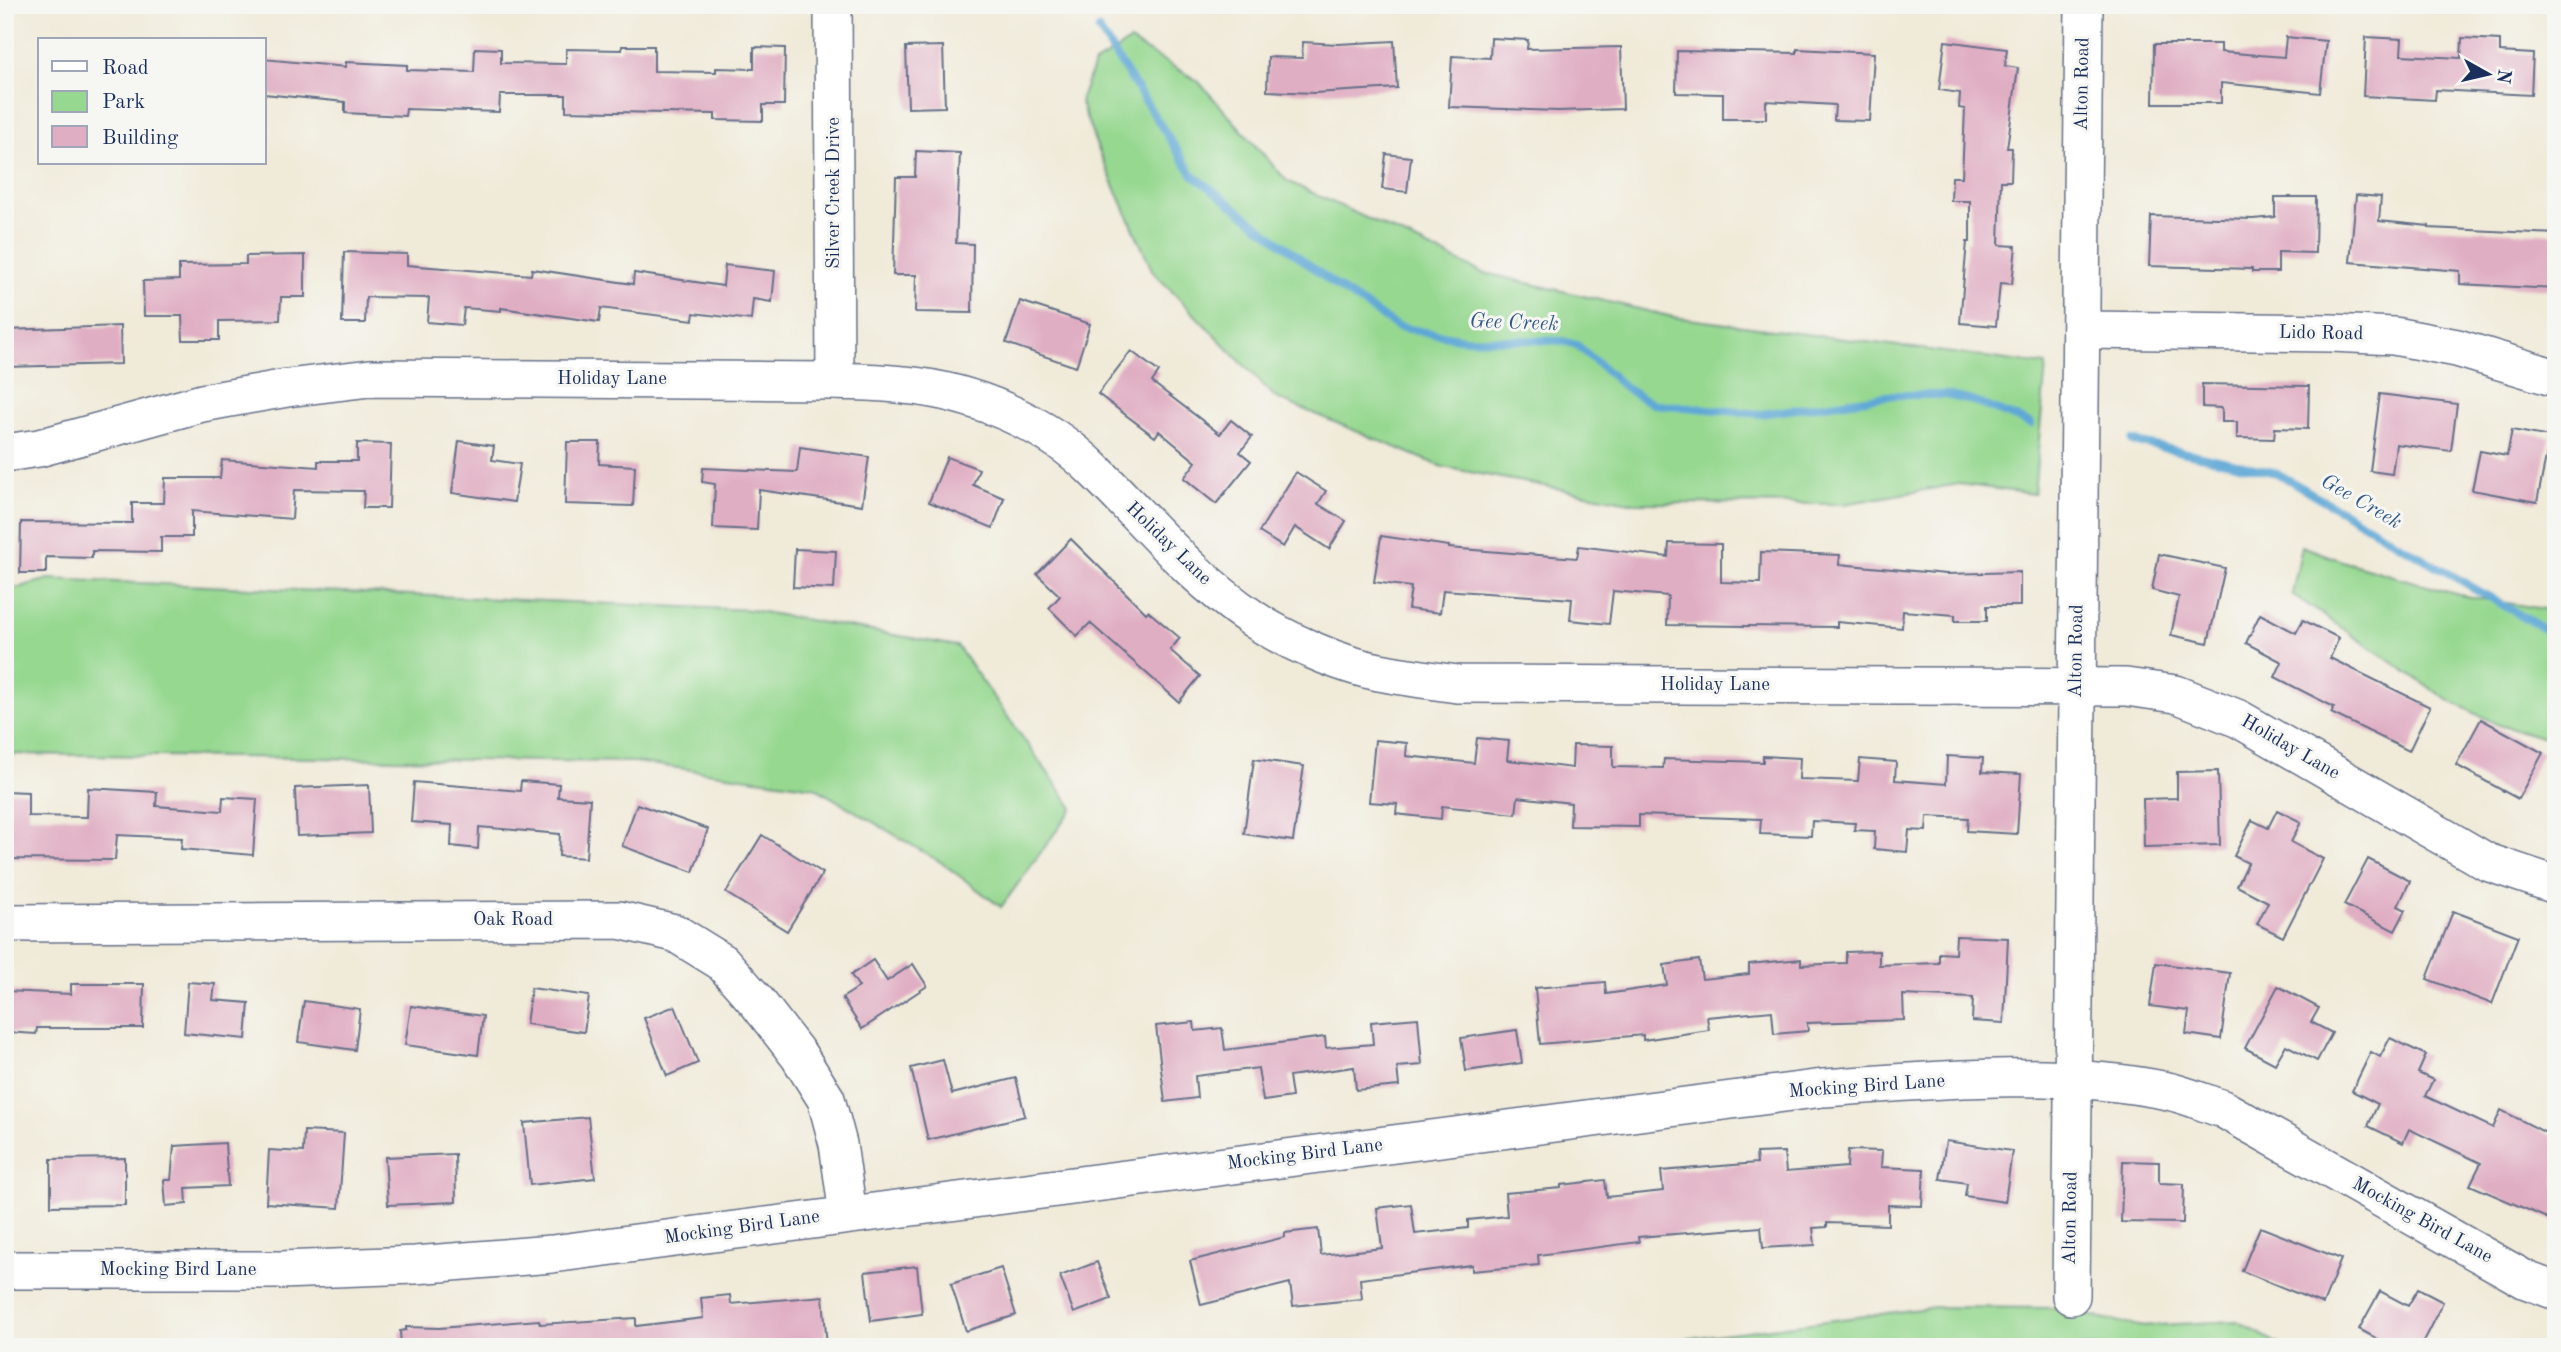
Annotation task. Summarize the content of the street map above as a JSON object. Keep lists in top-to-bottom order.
{
  "streets": {
    "street": [
      "Alton Road",
      "Silver Creek Drive",
      "Lido Road",
      "Holiday Lane",
      "Oak Road",
      "Mocking Bird Lane"
    ]
  },
  "crossings": [
    ["Alton Road", "Lido Road"],
    ["Alton Road", "Holiday Lane"],
    ["Alton Road", "Mocking Bird Lane"],
    ["Silver Creek Drive", "Holiday Lane"],
    ["Oak Road", "Mocking Bird Lane"]
  ],
  "water": ["Gee Creek"],
  "legend": ["Road", "Park", "Building"],
  "north": "right"
}
